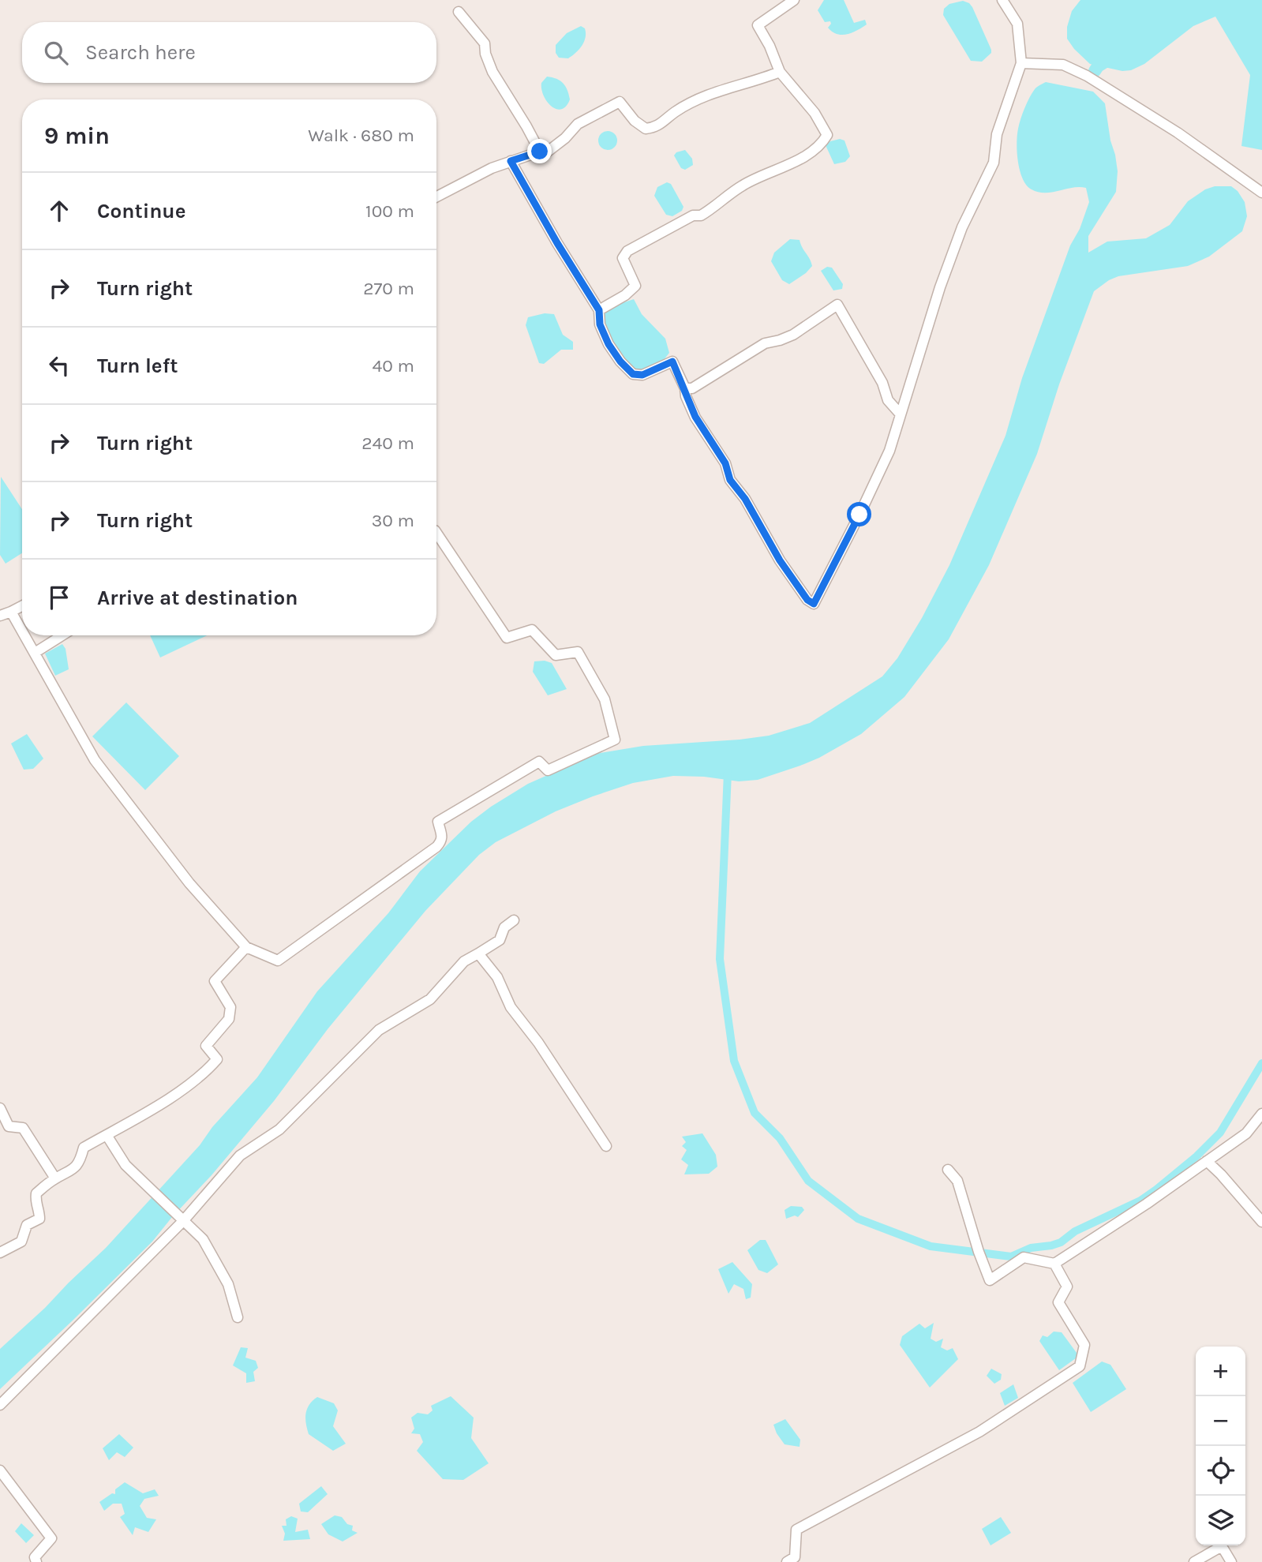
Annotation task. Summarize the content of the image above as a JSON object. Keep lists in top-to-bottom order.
{
  "page": {
    "search": "Search here",
    "heading": ["9 min", "Walk · 680 m"],
    "list": [
      ["Continue", "100 m"],
      ["Turn right", "270 m"],
      ["Turn left", "40 m"],
      ["Turn right", "240 m"],
      ["Turn right", "30 m"],
      "Arrive at destination"
    ],
    "map_buttons": ["+", "−"]
  }
}
